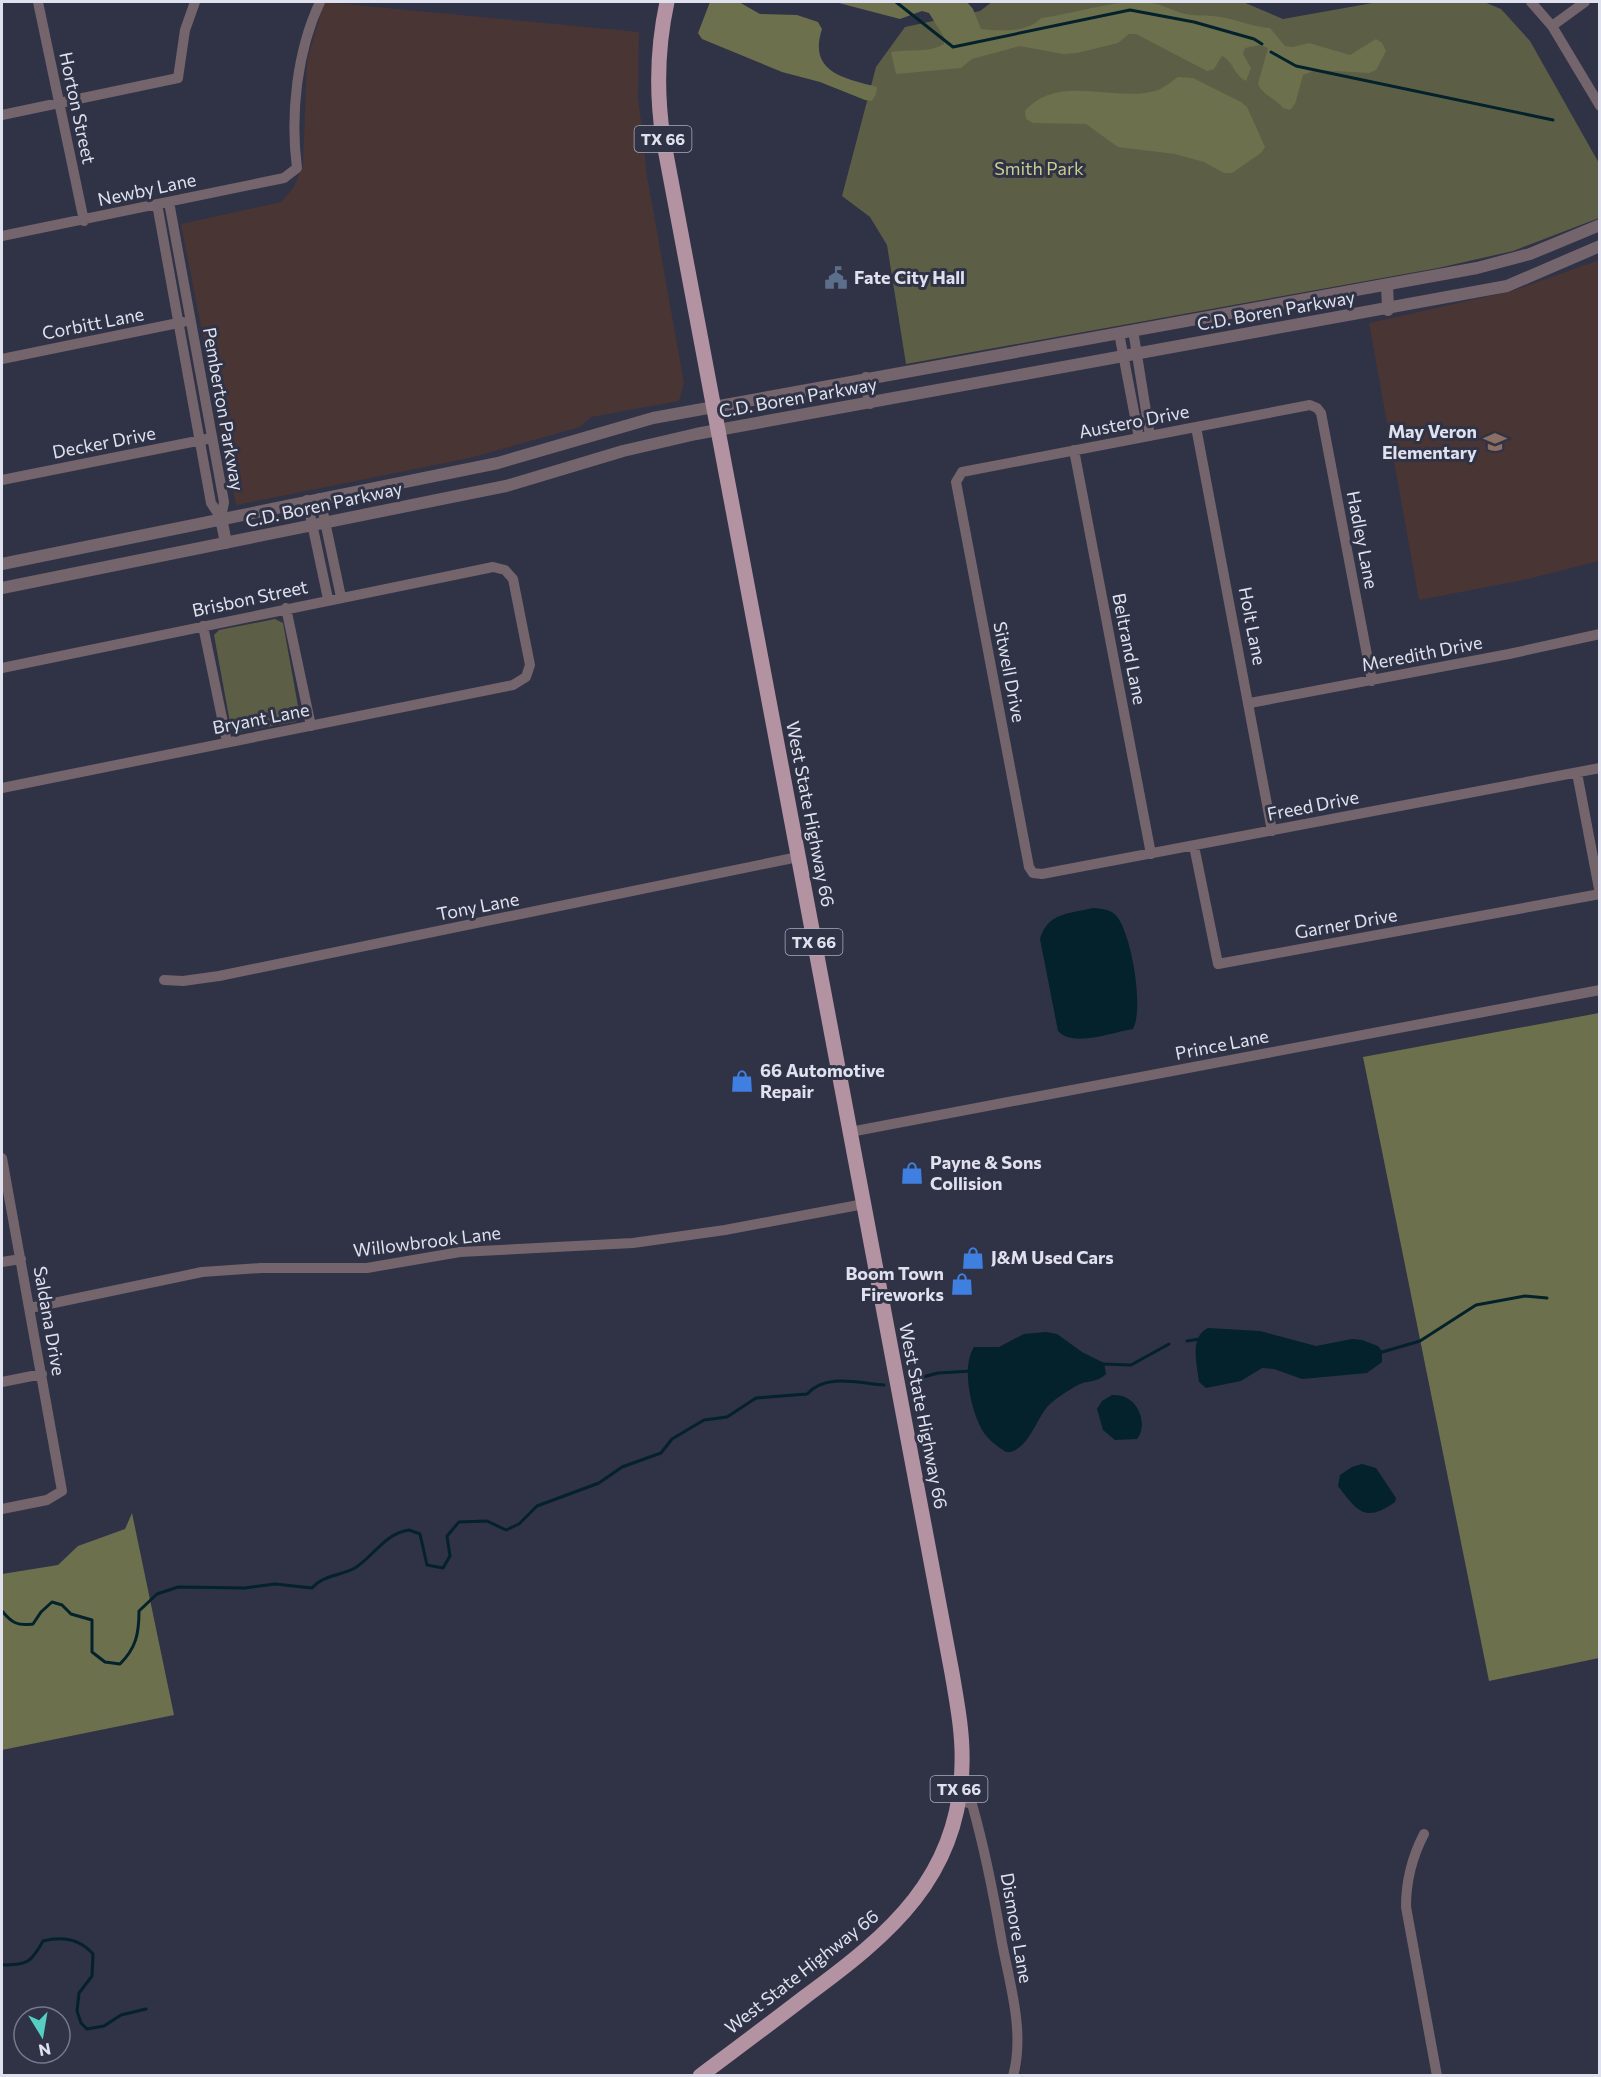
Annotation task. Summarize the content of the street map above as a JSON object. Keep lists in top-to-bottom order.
{
  "streets": {
    "main road": ["TX 66", "West State Highway 66"],
    "street": [
      "Horton Street",
      "Newby Lane",
      "C.D. Boren Parkway",
      "Corbitt Lane",
      "Pemberton Parkway",
      "Austero Drive",
      "Decker Drive",
      "Hadley Lane",
      "Brisbon Street",
      "Holt Lane",
      "Beltrand Lane",
      "Meredith Drive",
      "Sitwell Drive",
      "Bryant Lane",
      "Freed Drive",
      "Tony Lane",
      "Garner Drive",
      "Prince Lane",
      "Willowbrook Lane",
      "Saldana Drive",
      "Dismore Lane"
    ]
  },
  "crossings": [
    ["Horton Street", "Newby Lane"],
    ["TX 66", "C.D. Boren Parkway"],
    ["TX 66", "West State Highway 66"],
    ["Newby Lane", "Pemberton Parkway"],
    ["C.D. Boren Parkway", "Pemberton Parkway"],
    ["C.D. Boren Parkway", "West State Highway 66"],
    ["Corbitt Lane", "Pemberton Parkway"],
    ["Pemberton Parkway", "Decker Drive"],
    ["Austero Drive", "Hadley Lane"],
    ["Austero Drive", "Holt Lane"],
    ["Austero Drive", "Beltrand Lane"],
    ["Austero Drive", "Sitwell Drive"],
    ["Hadley Lane", "Meredith Drive"],
    ["Brisbon Street", "Bryant Lane"],
    ["Holt Lane", "Meredith Drive"],
    ["Holt Lane", "Freed Drive"],
    ["Beltrand Lane", "Freed Drive"],
    ["Sitwell Drive", "Freed Drive"],
    ["Freed Drive", "Garner Drive"],
    ["West State Highway 66", "Tony Lane"],
    ["West State Highway 66", "Prince Lane"],
    ["West State Highway 66", "Willowbrook Lane"],
    ["West State Highway 66", "Dismore Lane"],
    ["Willowbrook Lane", "Saldana Drive"]
  ],
  "parks": ["Smith Park"],
  "places": {
    "public building": ["Fate City Hall"],
    "school or university": ["May Veron Elementary"],
    "shop": [
      "66 Automotive Repair",
      "Payne & Sons Collision",
      "J&M Used Cars",
      "Boom Town Fireworks"
    ]
  },
  "north": "bottom"
}
